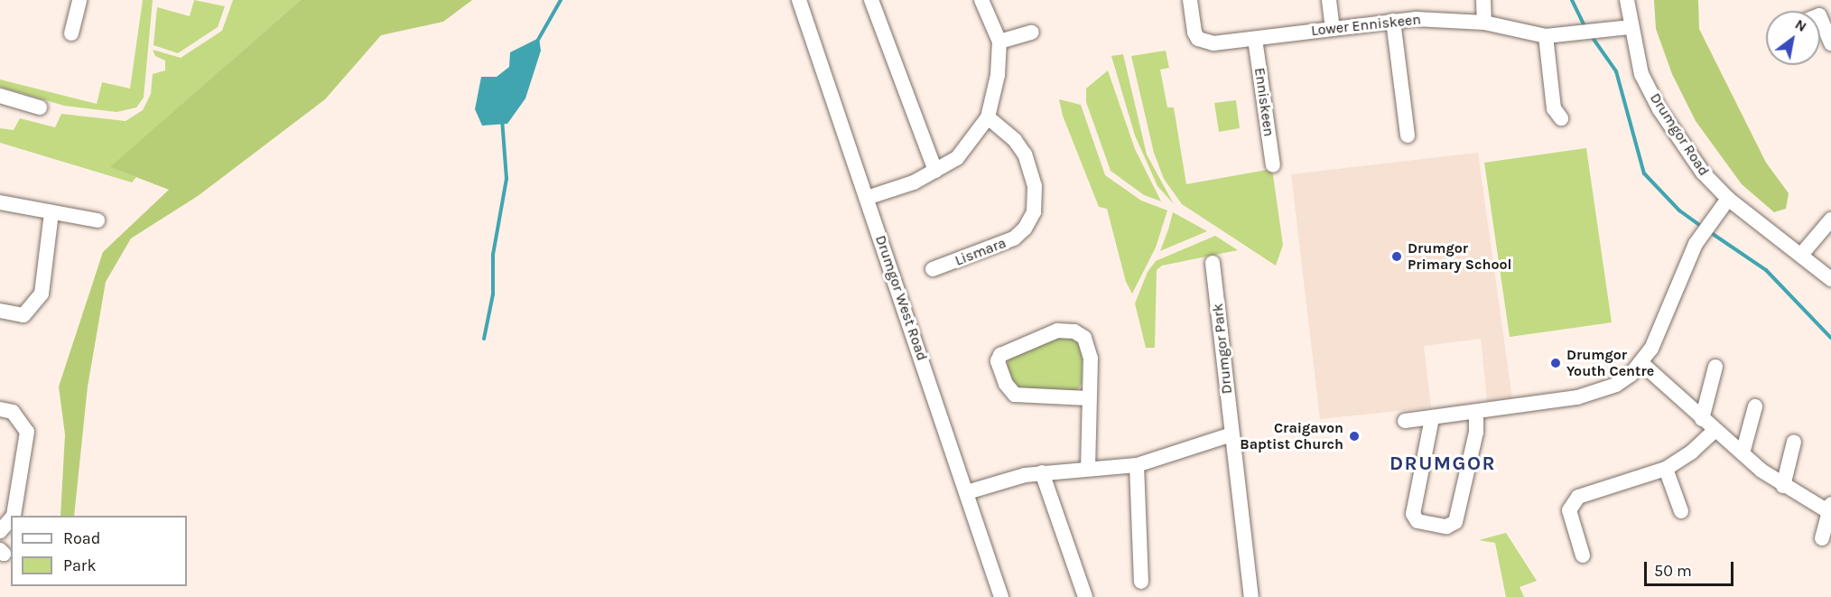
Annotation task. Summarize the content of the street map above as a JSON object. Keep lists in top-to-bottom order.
{
  "streets": {
    "street": [
      "Lower Enniskeen",
      "Enniskeen",
      "Drumgor Road",
      "Lismara",
      "Drumgor West Road",
      "Drumgor Park"
    ]
  },
  "crossings": [
    ["Lower Enniskeen", "Enniskeen"],
    ["Lower Enniskeen", "Drumgor Road"]
  ],
  "districts": ["DRUMGOR"],
  "places": ["Drumgor Primary School", "Drumgor Youth Centre", "Craigavon Baptist Church"],
  "legend": ["Road", "Park"],
  "scale_bar": "50 m",
  "north": "top right"
}
